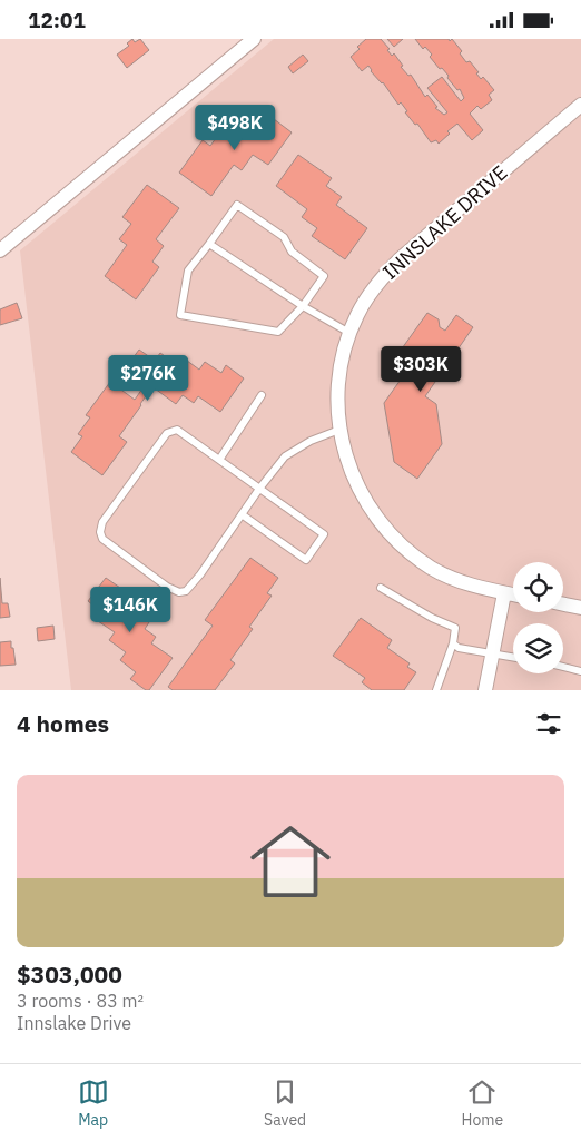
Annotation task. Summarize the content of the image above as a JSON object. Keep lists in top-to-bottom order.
{
  "streets": {
    "street": ["INNSLAKE DRIVE"]
  },
  "page": {
    "status": "12:01",
    "price": [
      "$498K",
      "$303K",
      "$276K",
      "$146K"
    ],
    "heading": "4 homes",
    "list": [
      {
        "name": "$303,000",
        "note": "3 rooms · 83 m² · Innslake Drive"
      }
    ],
    "tabs": ["Map", "Saved", "Home"]
  }
}
